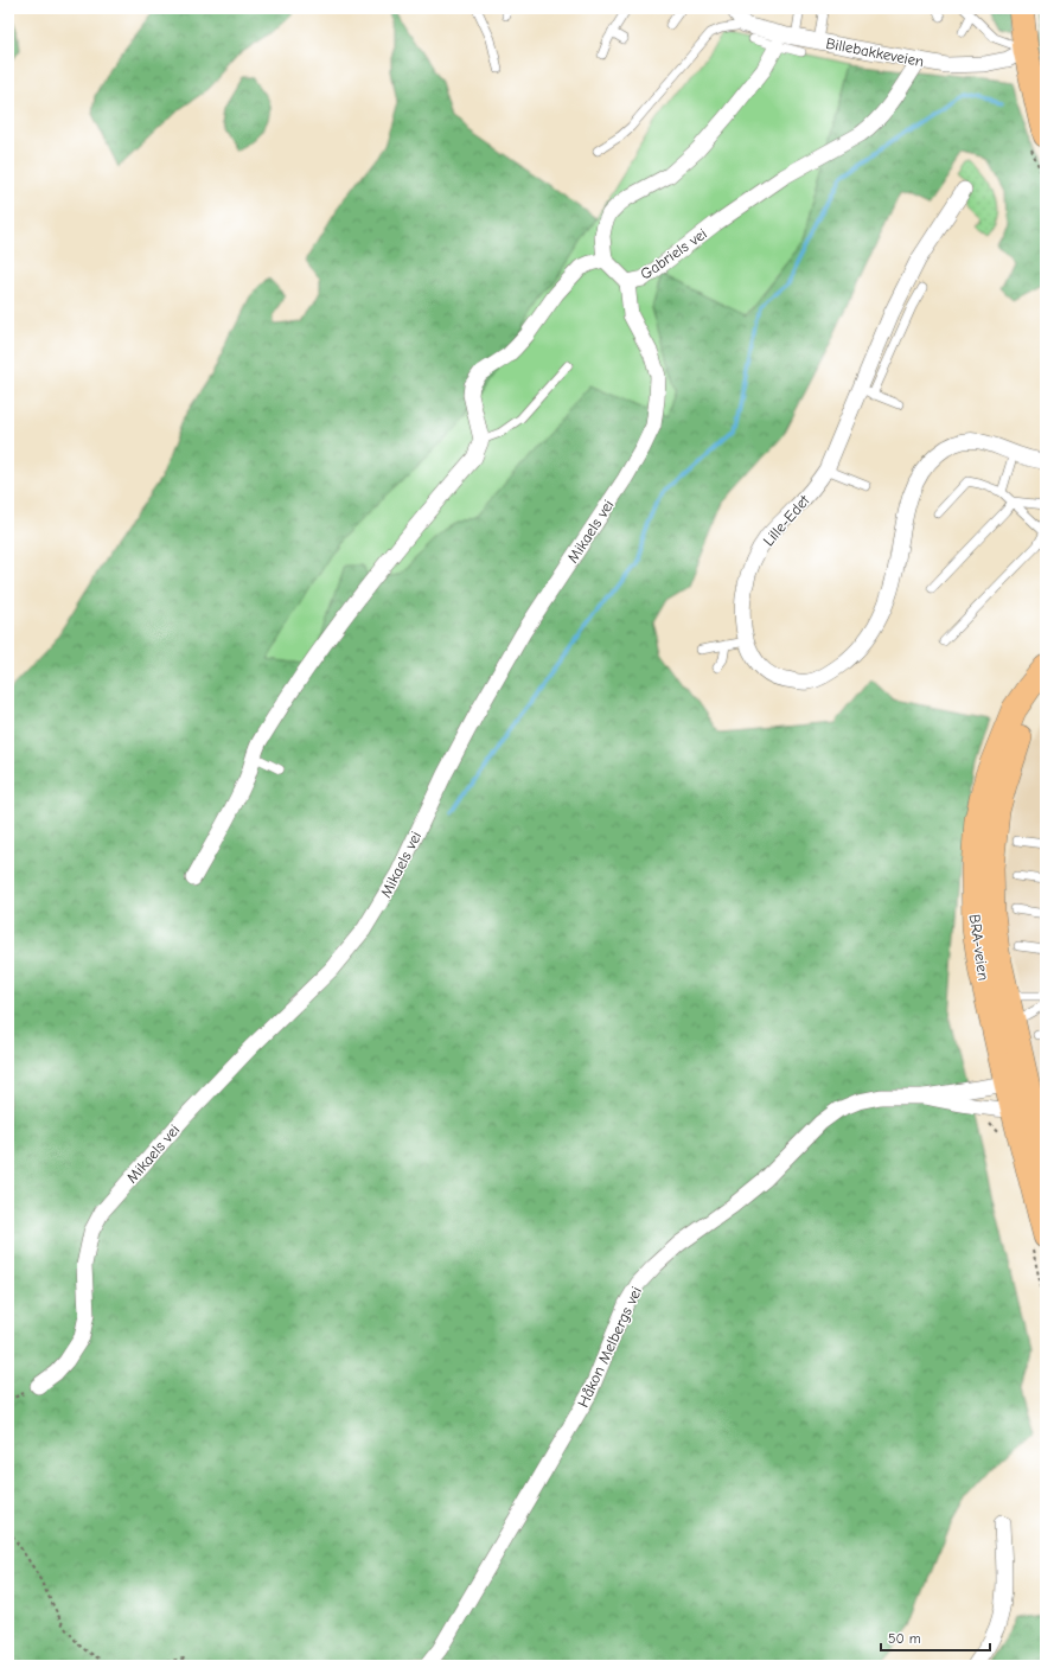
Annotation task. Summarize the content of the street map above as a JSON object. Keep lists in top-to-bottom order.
{
  "streets": {
    "main road": ["BRA-veien"],
    "street": [
      "Billebakkeveien",
      "Gabriels vei",
      "Lille-Edet",
      "Mikaels vei",
      "Håkon Melbergs vei"
    ]
  },
  "crossings": [
    ["Billebakkeveien", "Gabriels vei"],
    ["Gabriels vei", "Mikaels vei"]
  ],
  "scale_bar": "50 m"
}
